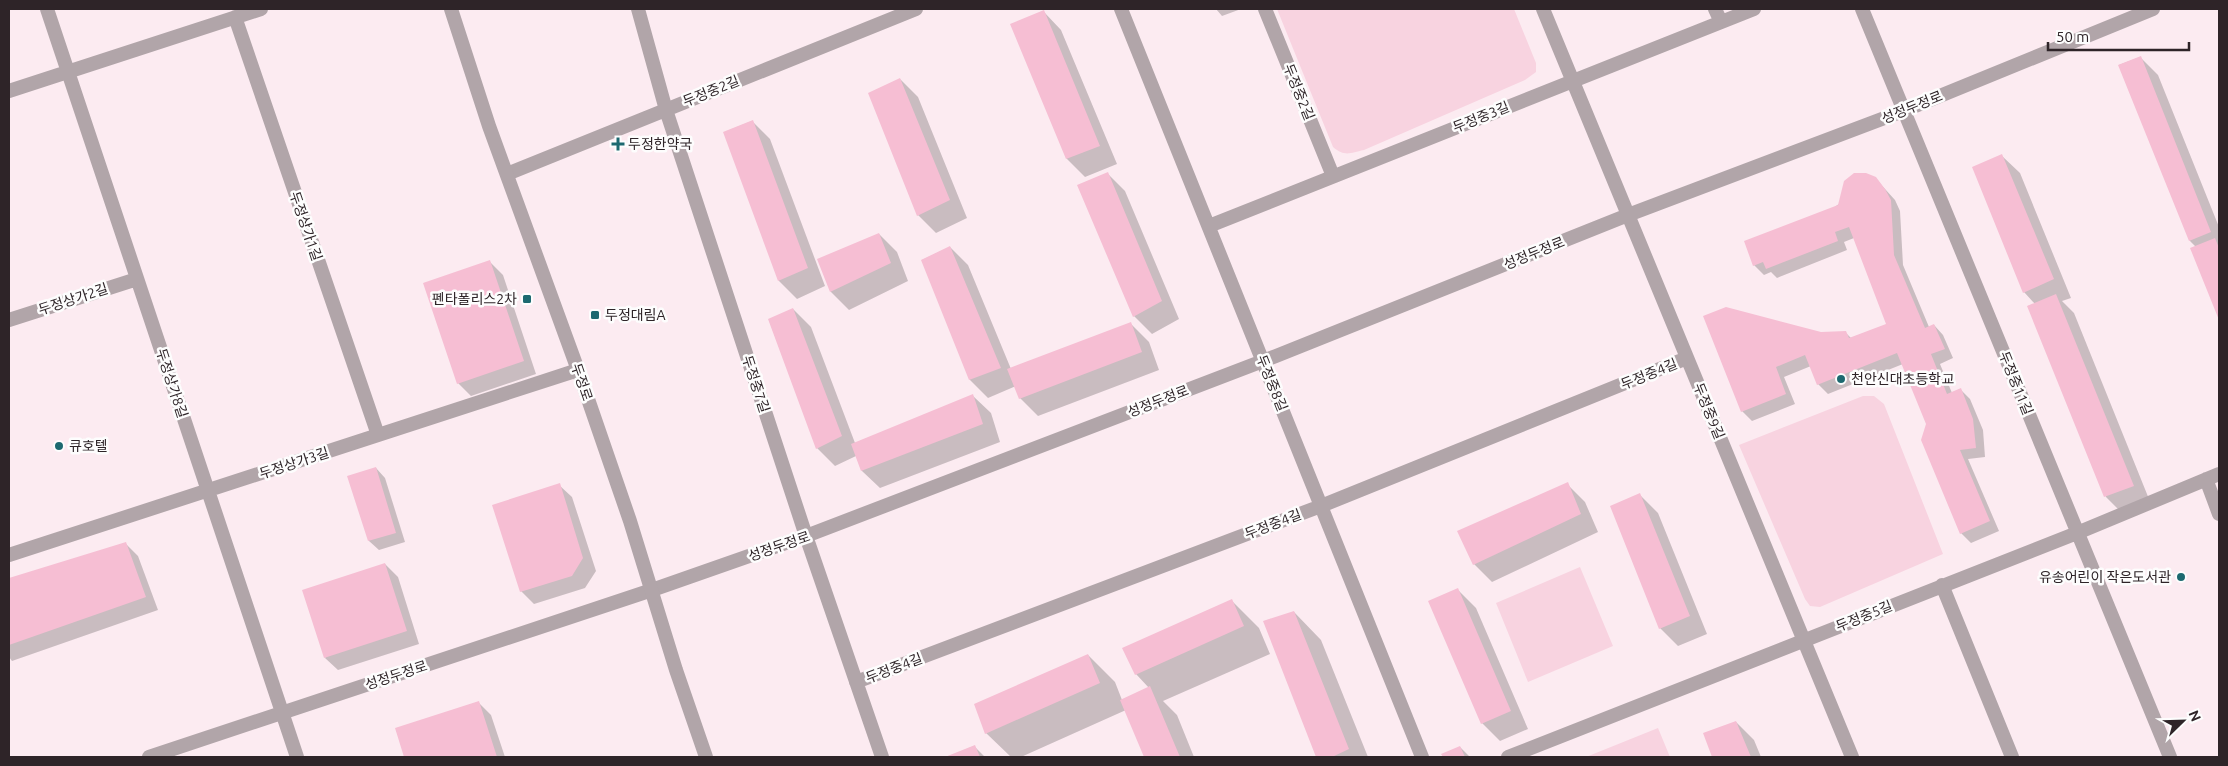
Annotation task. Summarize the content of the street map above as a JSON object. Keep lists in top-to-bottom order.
{
  "streets": {
    "street": [
      "두정중2길",
      "성정두정로",
      "두정중3길",
      "두정상가1길",
      "두정상가2길",
      "두정중4길",
      "두정로",
      "두정상가8길",
      "두정중8길",
      "두정중11길",
      "두정중7길",
      "두정중9길",
      "두정상가3길",
      "두정중5길"
    ]
  },
  "crossings": [
    ["두정중2길", "두정중3길"],
    ["두정중2길", "두정로"],
    ["두정중2길", "두정중7길"],
    ["성정두정로", "두정로"],
    ["성정두정로", "두정상가8길"],
    ["성정두정로", "두정중8길"],
    ["성정두정로", "두정중11길"],
    ["성정두정로", "두정중7길"],
    ["성정두정로", "두정중9길"],
    ["두정중3길", "두정중8길"],
    ["두정중3길", "두정중9길"],
    ["두정상가1길", "두정상가3길"],
    ["두정상가2길", "두정상가8길"],
    ["두정중4길", "두정중8길"],
    ["두정중4길", "두정중7길"],
    ["두정중4길", "두정중9길"],
    ["두정로", "두정상가3길"],
    ["두정상가8길", "두정상가3길"],
    ["두정중11길", "두정중5길"],
    ["두정중9길", "두정중5길"]
  ],
  "places": {
    "health": ["두정한약국"],
    "transit": ["펜타폴리스2차", "두정대림A"],
    "other": ["천안신대초등학교", "큐호텔", "유송어린이 작은도서관"]
  },
  "scale_bar": "50 m",
  "north": "top right"
}
